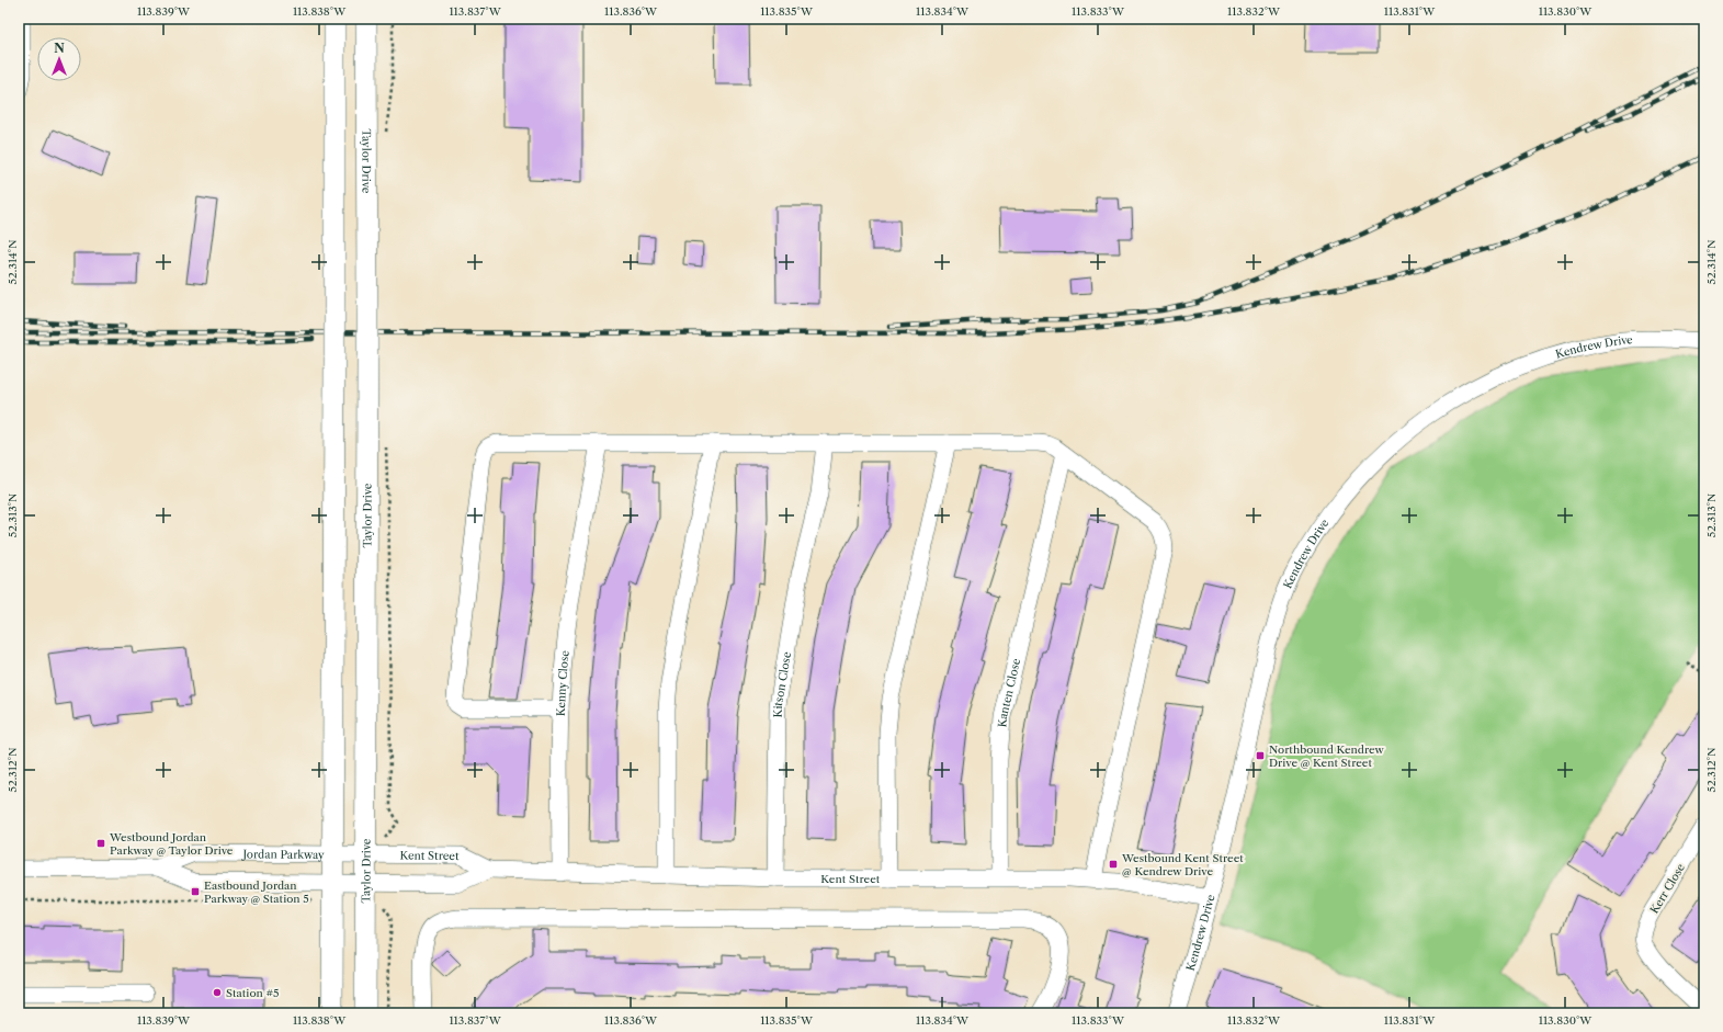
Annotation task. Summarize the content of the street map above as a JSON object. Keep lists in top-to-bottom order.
{
  "streets": {
    "main road": ["Taylor Drive"],
    "street": [
      "Kendrew Drive",
      "Kenny Close",
      "Kitson Close",
      "Kanten Close",
      "Jordan Parkway",
      "Kent Street",
      "Kerr Close"
    ]
  },
  "crossings": [
    ["Taylor Drive", "Jordan Parkway"],
    ["Taylor Drive", "Kent Street"],
    ["Kendrew Drive", "Kent Street"],
    ["Kenny Close", "Kent Street"],
    ["Kitson Close", "Kent Street"],
    ["Kanten Close", "Kent Street"],
    ["Jordan Parkway", "Kent Street"]
  ],
  "places": {
    "transit": [
      "Northbound Kendrew Drive @ Kent Street",
      "Westbound Jordan Parkway @ Taylor Drive",
      "Westbound Kent Street @ Kendrew Drive",
      "Eastbound Jordan Parkway @ Station 5"
    ],
    "other": ["Station #5"]
  },
  "north": "top",
  "coordinates": [
    "113.839°W",
    "113.838°W",
    "113.837°W",
    "113.836°W",
    "113.835°W",
    "113.834°W",
    "113.833°W",
    "113.832°W",
    "113.831°W",
    "113.830°W",
    "52.314°N",
    "52.313°N",
    "52.312°N"
  ]
}
